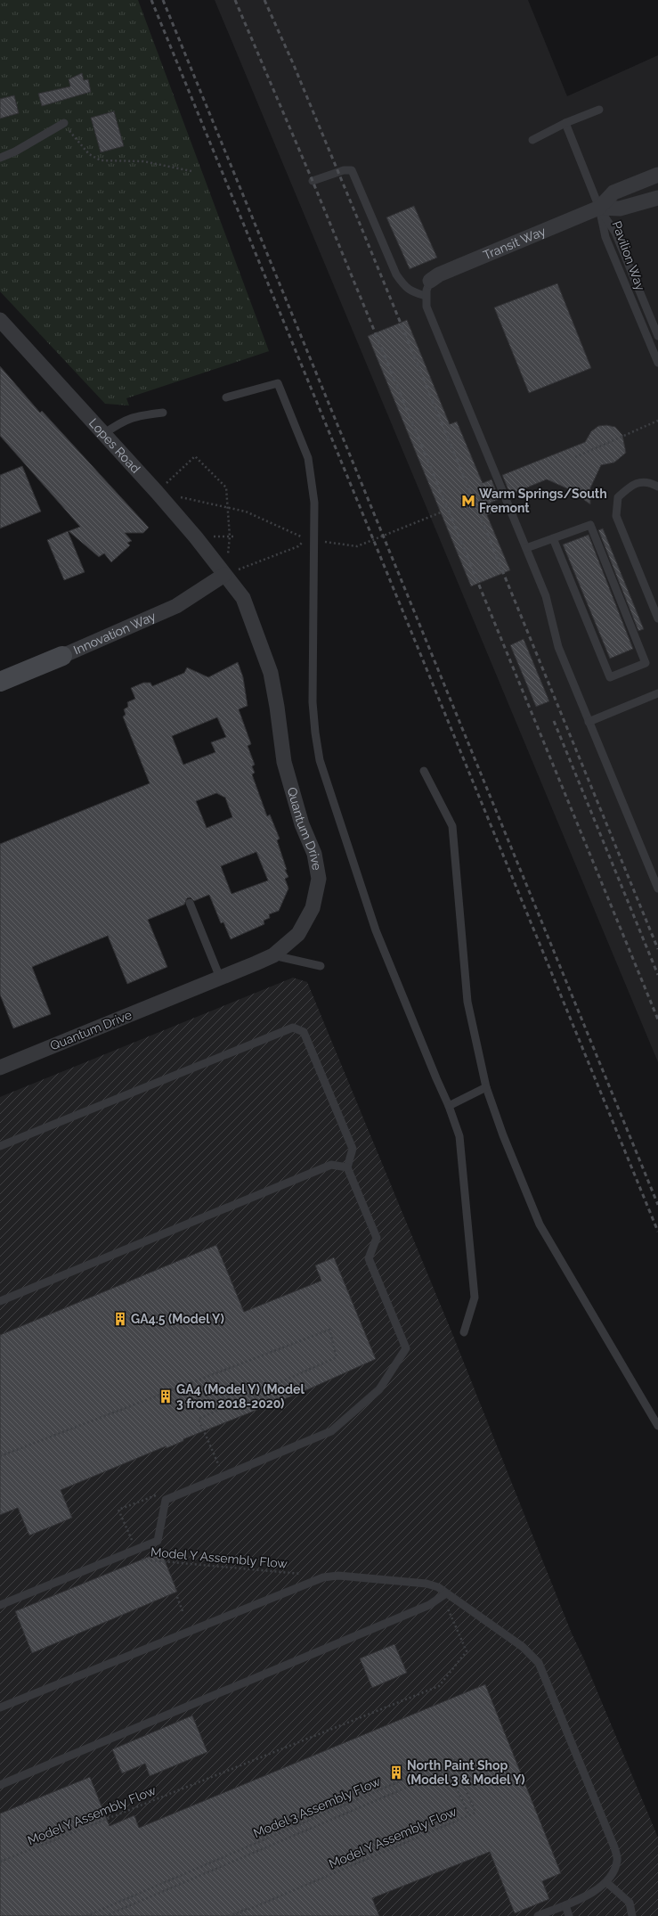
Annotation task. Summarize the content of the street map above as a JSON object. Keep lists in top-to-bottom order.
{
  "streets": {
    "street": [
      "Transit Way",
      "Lopes Road",
      "Innovation Way",
      "Quantum Drive"
    ],
    "lane": ["Pavilion Way"],
    "path": ["Model Y Assembly Flow", "Model 3 Assembly Flow"]
  },
  "crossings": [
    ["Transit Way", "Pavilion Way"],
    ["Lopes Road", "Innovation Way"],
    ["Lopes Road", "Quantum Drive"],
    ["Innovation Way", "Quantum Drive"],
    ["Model Y Assembly Flow", "Model 3 Assembly Flow"]
  ],
  "places": {
    "metro station": ["Warm Springs/South Fremont"],
    "building": ["GA4.5 (Model Y)", "GA4 (Model Y) (Model 3 from 2018-2020)", "North Paint Shop (Model 3 & Model Y)"]
  }
}
